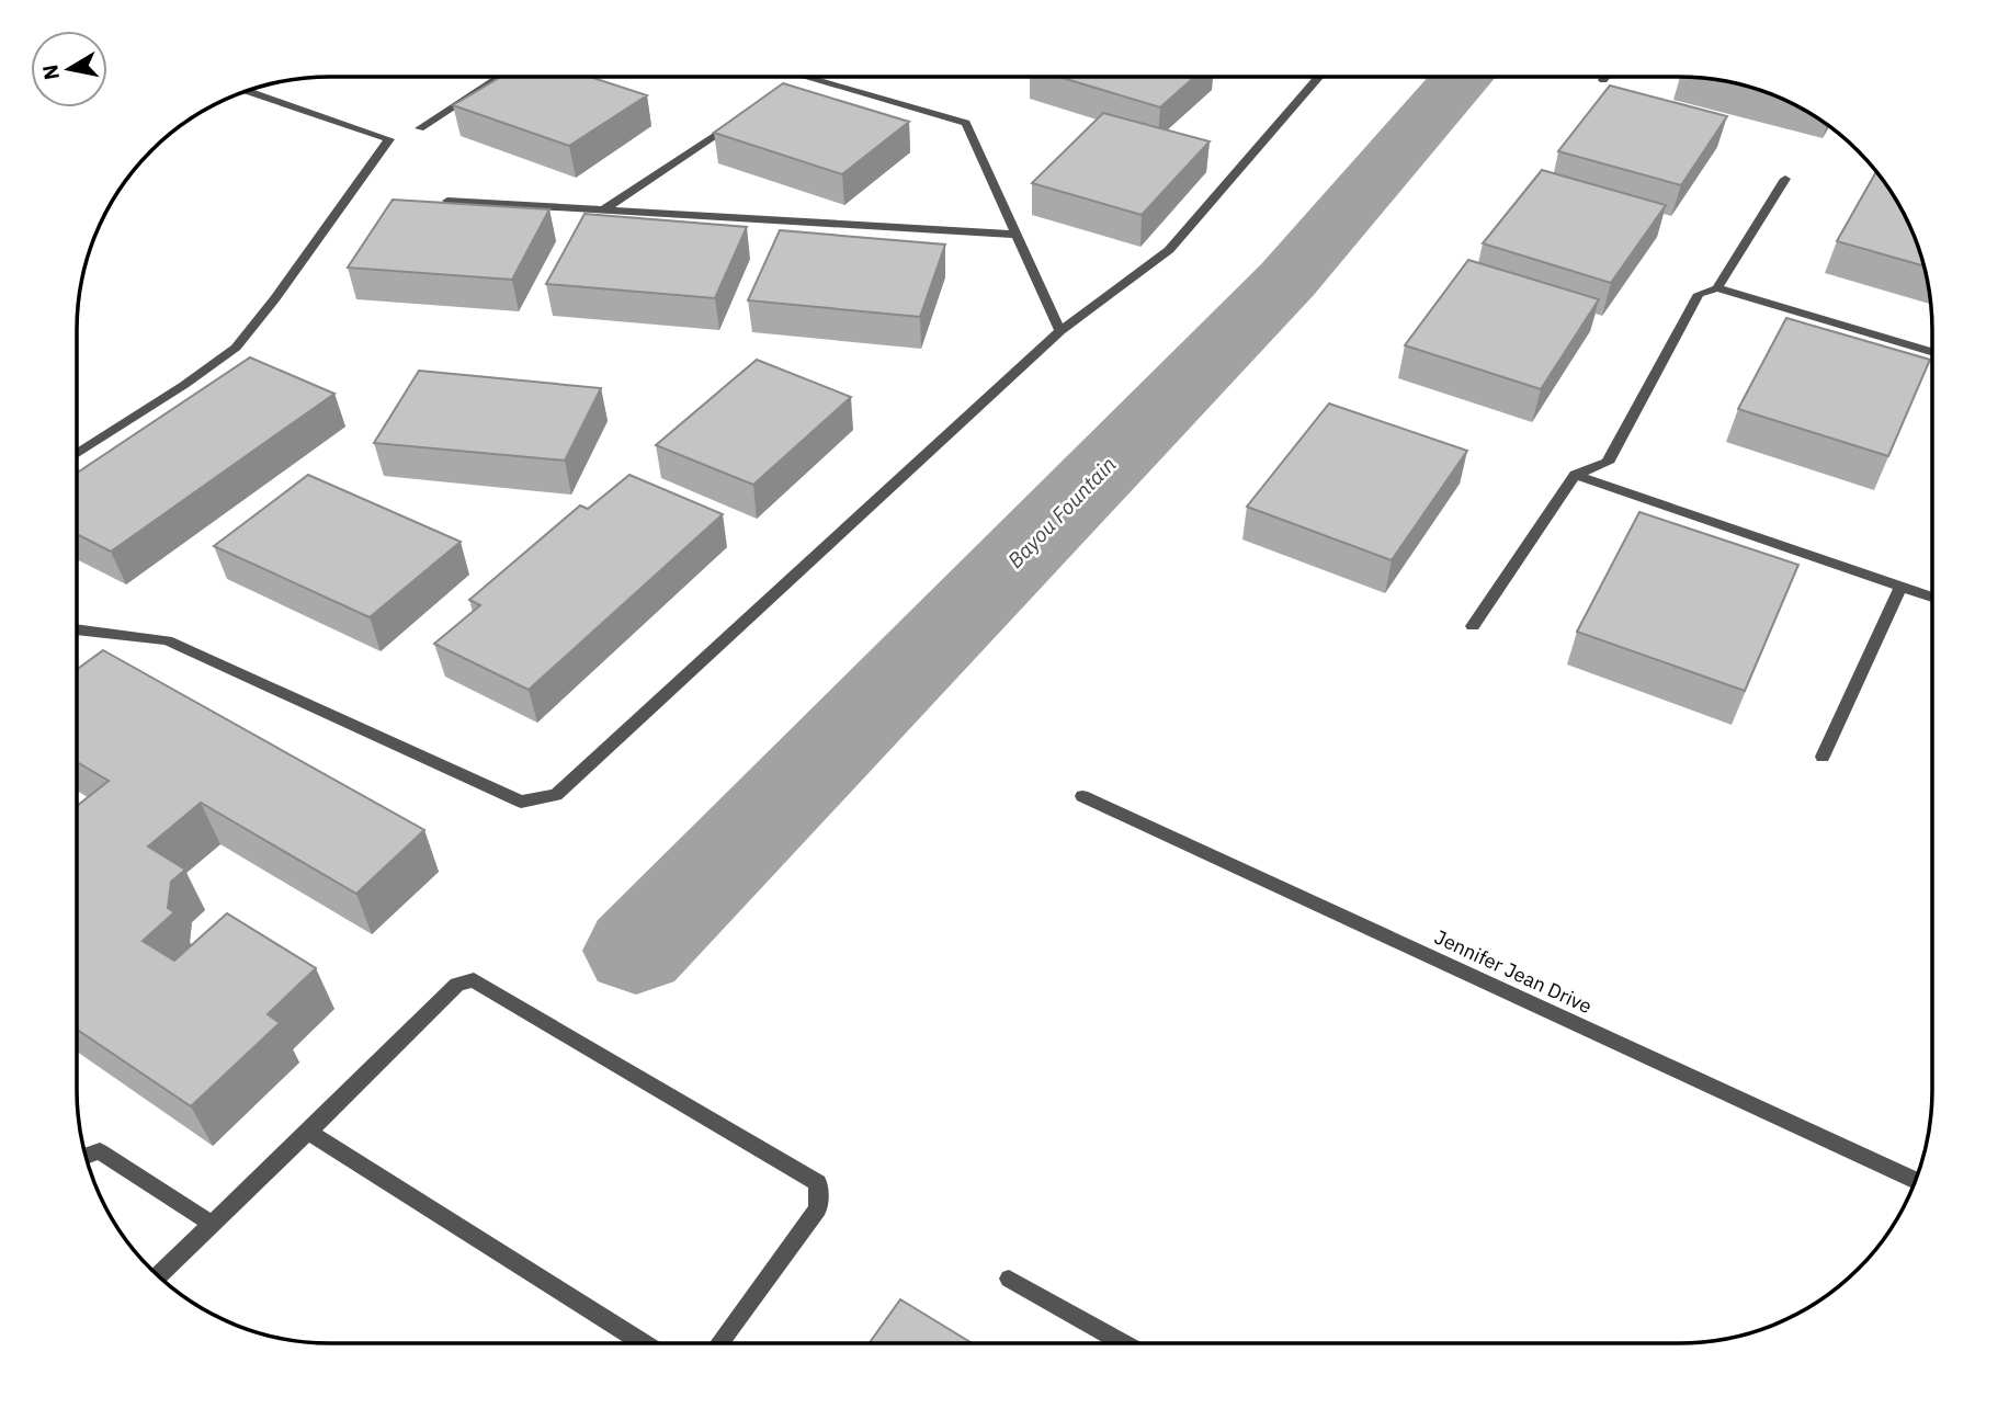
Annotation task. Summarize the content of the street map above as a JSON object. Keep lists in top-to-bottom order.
{
  "streets": {
    "street": ["Jennifer Jean Drive"]
  },
  "water": ["Bayou Fountain"],
  "north": "left"
}
